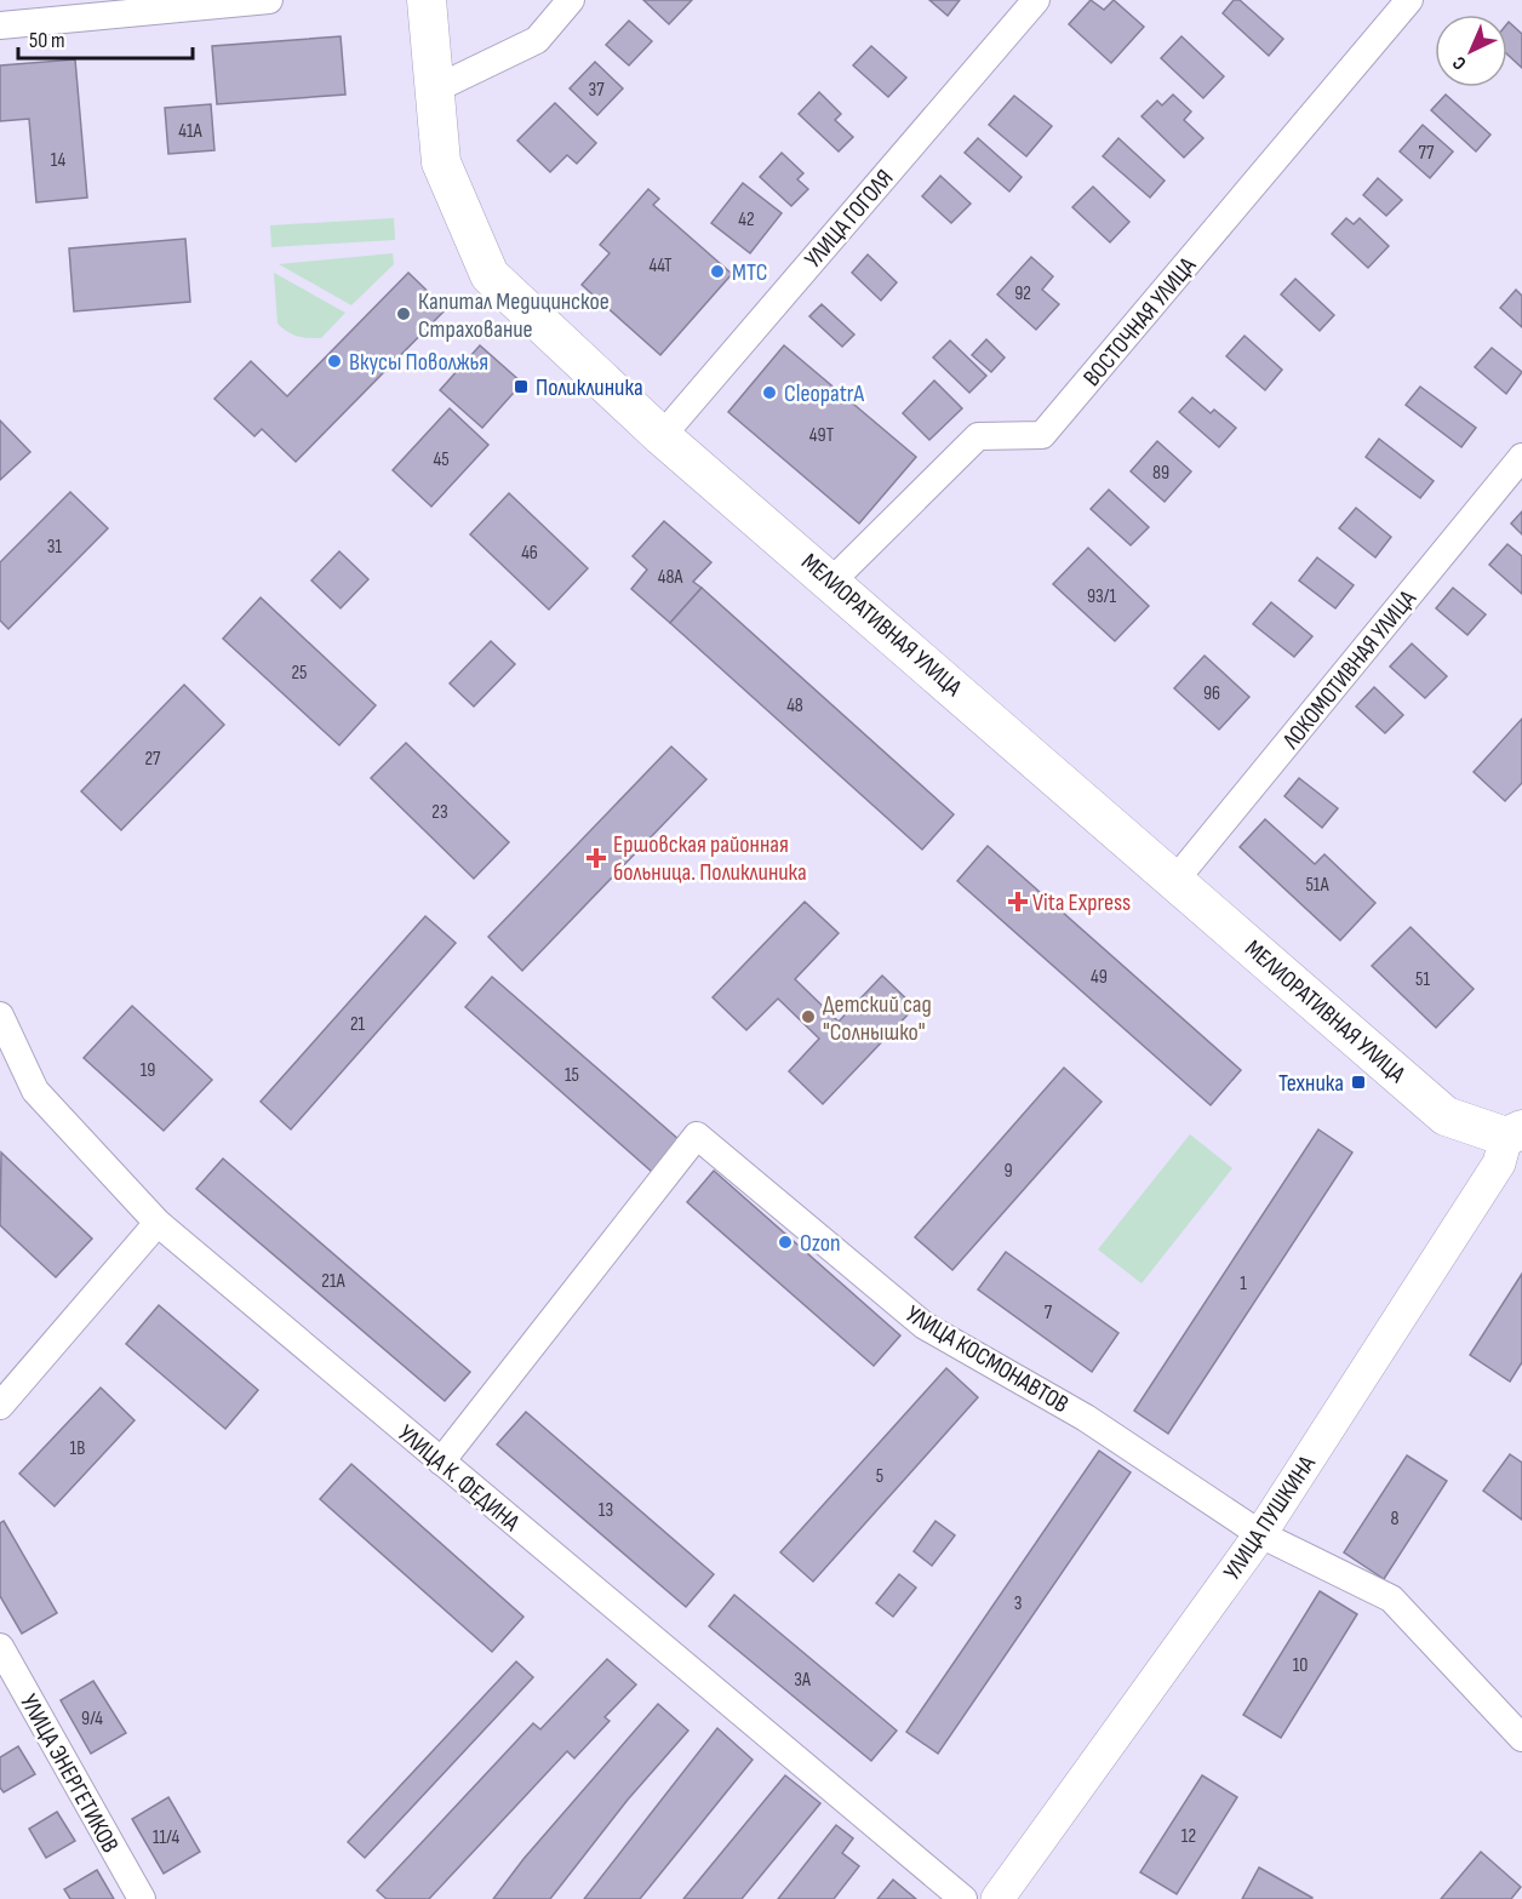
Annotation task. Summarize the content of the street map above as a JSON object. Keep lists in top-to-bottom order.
{
  "streets": {
    "main road": ["МЕЛИОРАТИВНАЯ УЛИЦА"],
    "street": [
      "УЛИЦА ГОГОЛЯ",
      "ВОСТОЧНАЯ УЛИЦА",
      "ЛОКОМОТИВНАЯ УЛИЦА",
      "УЛИЦА КОСМОНАВТОВ",
      "УЛИЦА К. ФЕДИНА",
      "УЛИЦА ПУШКИНА",
      "УЛИЦА ЭНЕРГЕТИКОВ"
    ]
  },
  "crossings": [
    ["УЛИЦА ГОГОЛЯ", "МЕЛИОРАТИВНАЯ УЛИЦА"],
    ["ВОСТОЧНАЯ УЛИЦА", "МЕЛИОРАТИВНАЯ УЛИЦА"],
    ["МЕЛИОРАТИВНАЯ УЛИЦА", "ЛОКОМОТИВНАЯ УЛИЦА"],
    ["МЕЛИОРАТИВНАЯ УЛИЦА", "УЛИЦА ПУШКИНА"],
    ["УЛИЦА КОСМОНАВТОВ", "УЛИЦА К. ФЕДИНА"],
    ["УЛИЦА КОСМОНАВТОВ", "УЛИЦА ПУШКИНА"]
  ],
  "places": {
    "other": [
      "МТС",
      "Капитал Медицинское Страхование",
      "Вкусы Поволжья",
      "CleopatrA",
      "Детский сад \"Солнышко\"",
      "Ozon"
    ],
    "transit": ["Поликлиника", "Техника"],
    "health": ["Ершовская районная больница. Поликлиника", "Vita Express"]
  },
  "house_numbers": [
    "37",
    "41А",
    "77",
    "14",
    "42",
    "44Т",
    "92",
    "49Т",
    "45",
    "89",
    "31",
    "46",
    "48А",
    "93/1",
    "25",
    "96",
    "48",
    "27",
    "23",
    "51А",
    "49",
    "51",
    "21",
    "19",
    "15",
    "9",
    "21А",
    "1",
    "7",
    "1В",
    "5",
    "13",
    "8",
    "3",
    "10",
    "3А",
    "9/4",
    "12",
    "11/4"
  ],
  "scale_bar": "50 m",
  "north": "bottom left"
}
